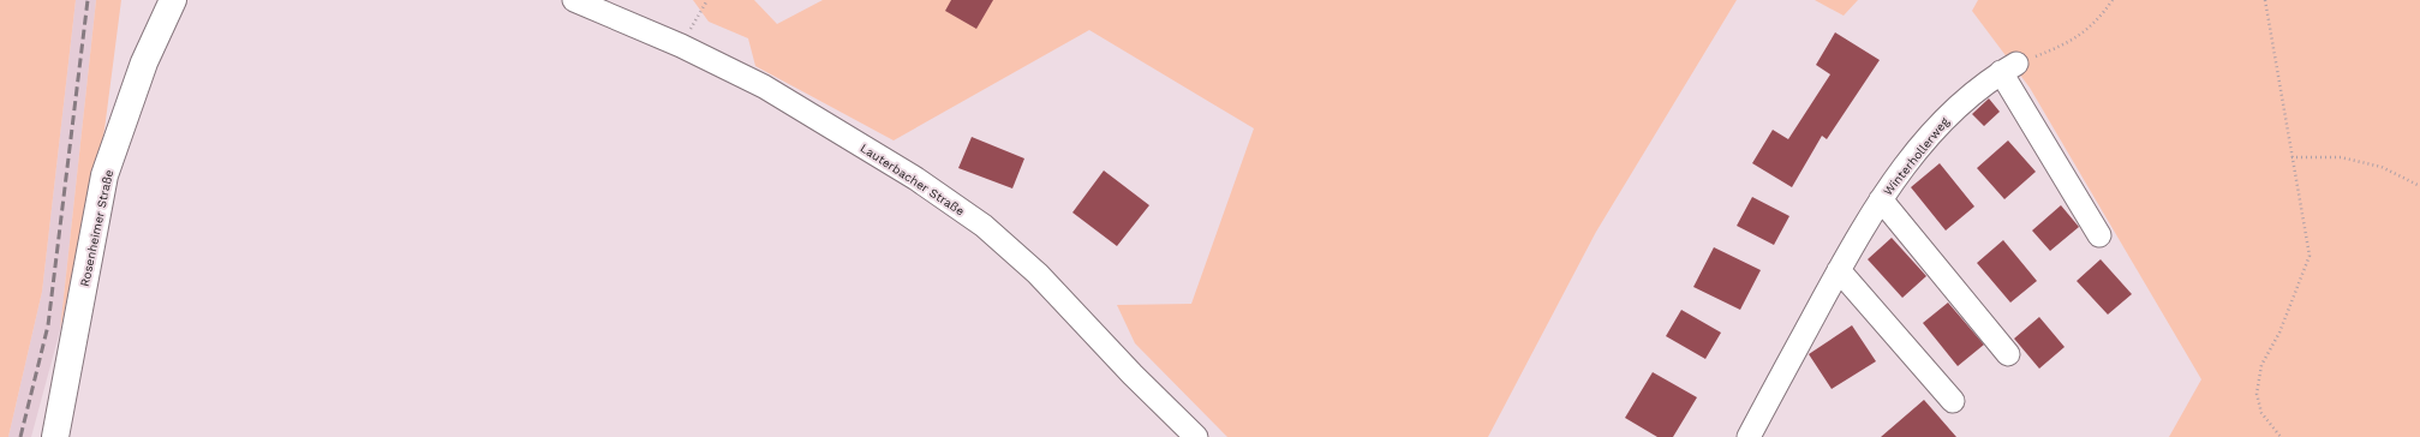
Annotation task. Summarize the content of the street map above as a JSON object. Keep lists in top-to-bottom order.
{
  "streets": {
    "main road": ["Rosenheimer Straße"],
    "street": ["Winterhollerweg", "Lauterbacher Straße"]
  }
}
